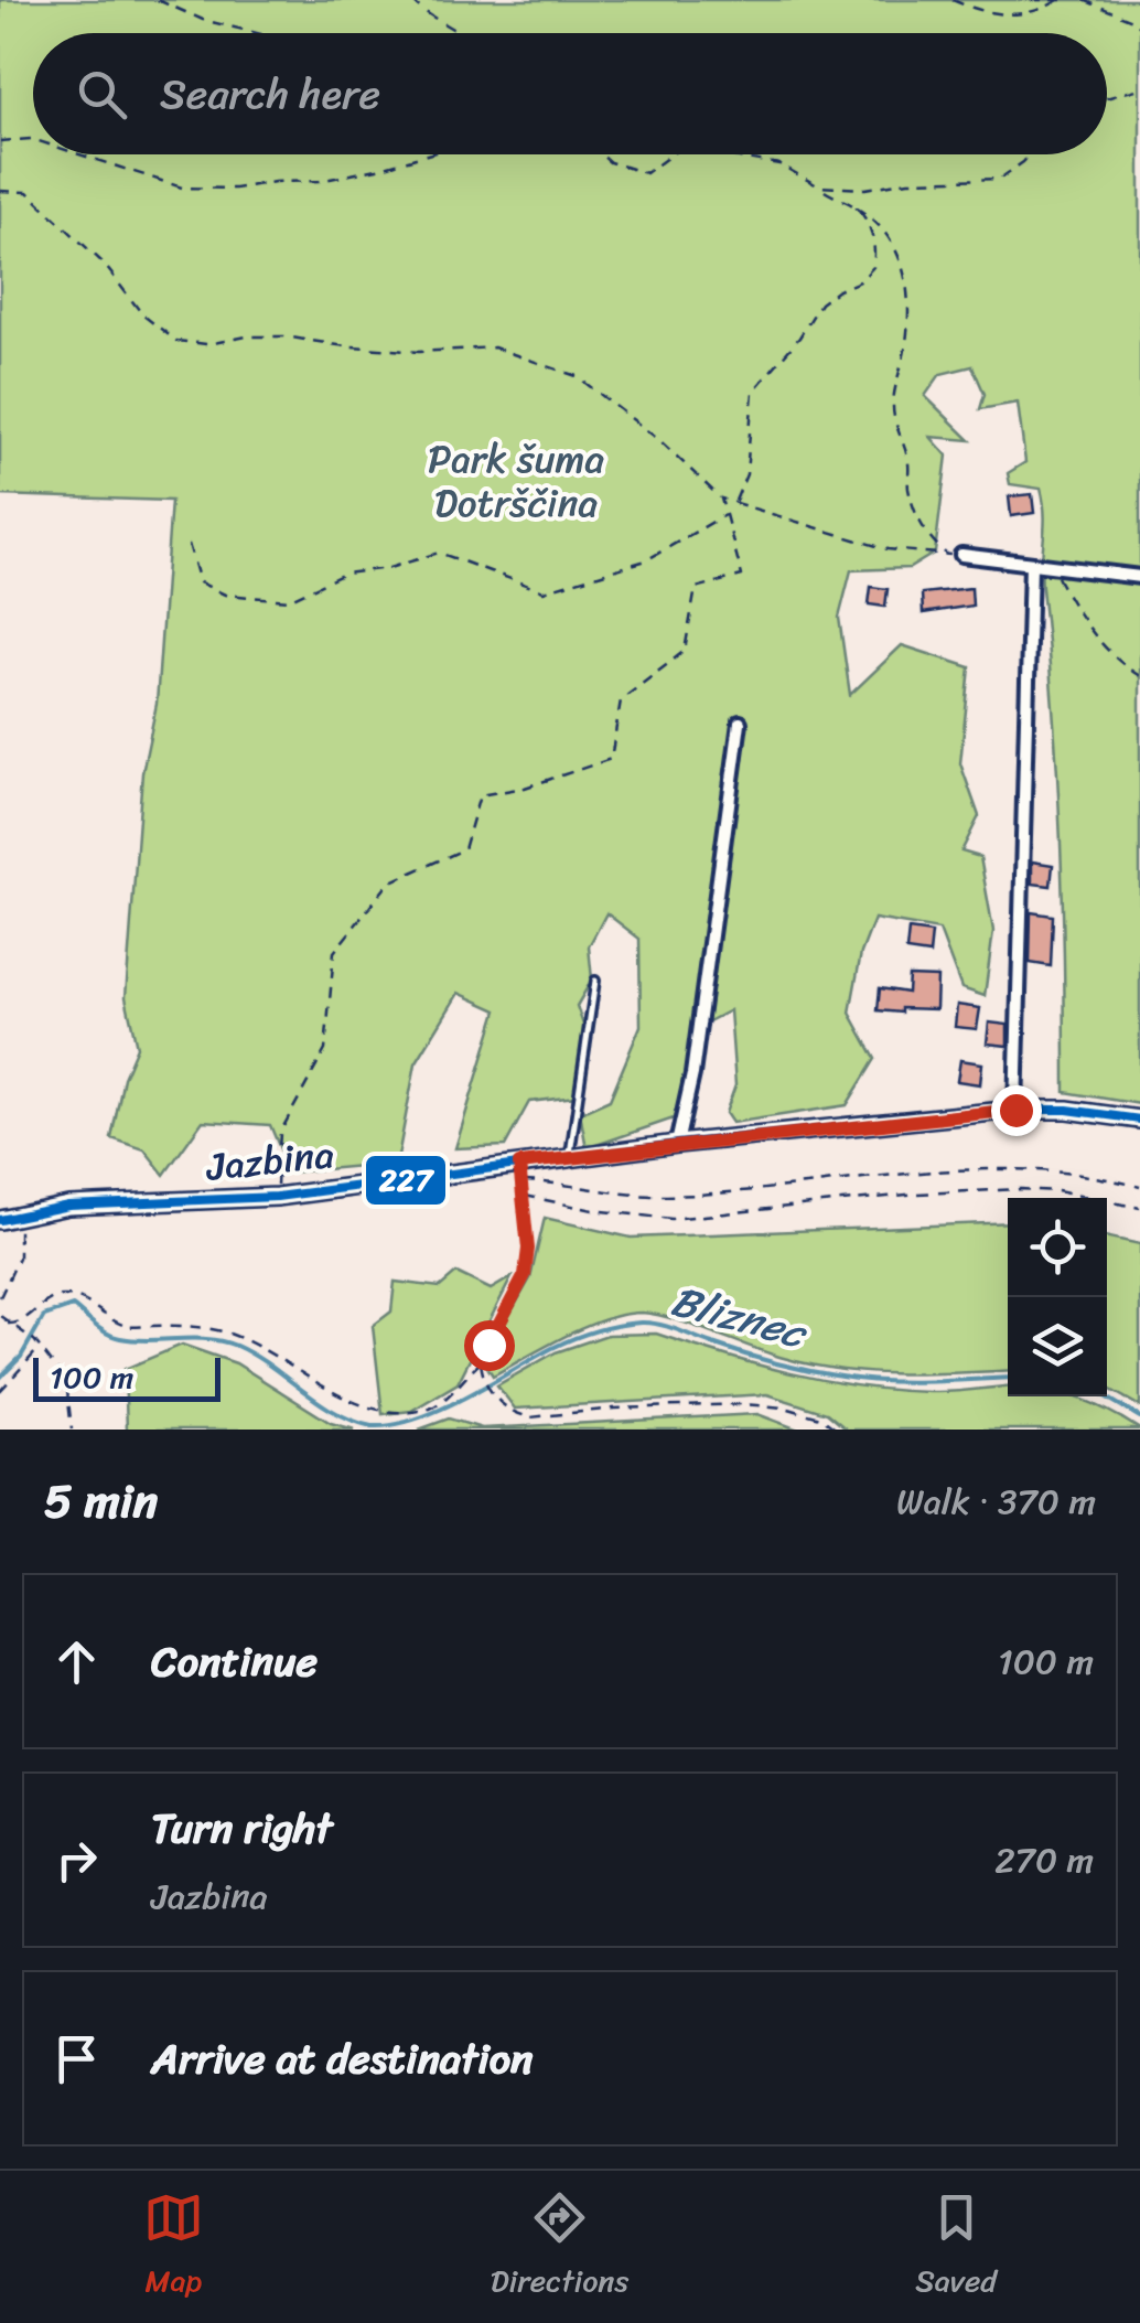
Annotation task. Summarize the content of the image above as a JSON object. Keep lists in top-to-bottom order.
{
  "streets": {
    "street": ["Jazbina"]
  },
  "water": ["Bliznec"],
  "parks": ["Park šuma Dotrščina"],
  "lines": ["transit line 227"],
  "scale_bar": "100 m",
  "page": {
    "search": "Search here",
    "scale": "100 m",
    "heading": ["5 min", "Walk · 370 m"],
    "list": [
      ["Continue", "100 m"],
      ["Turn right", "Jazbina", "270 m"],
      "Arrive at destination"
    ],
    "nav": ["Map", "Directions", "Saved"]
  }
}
